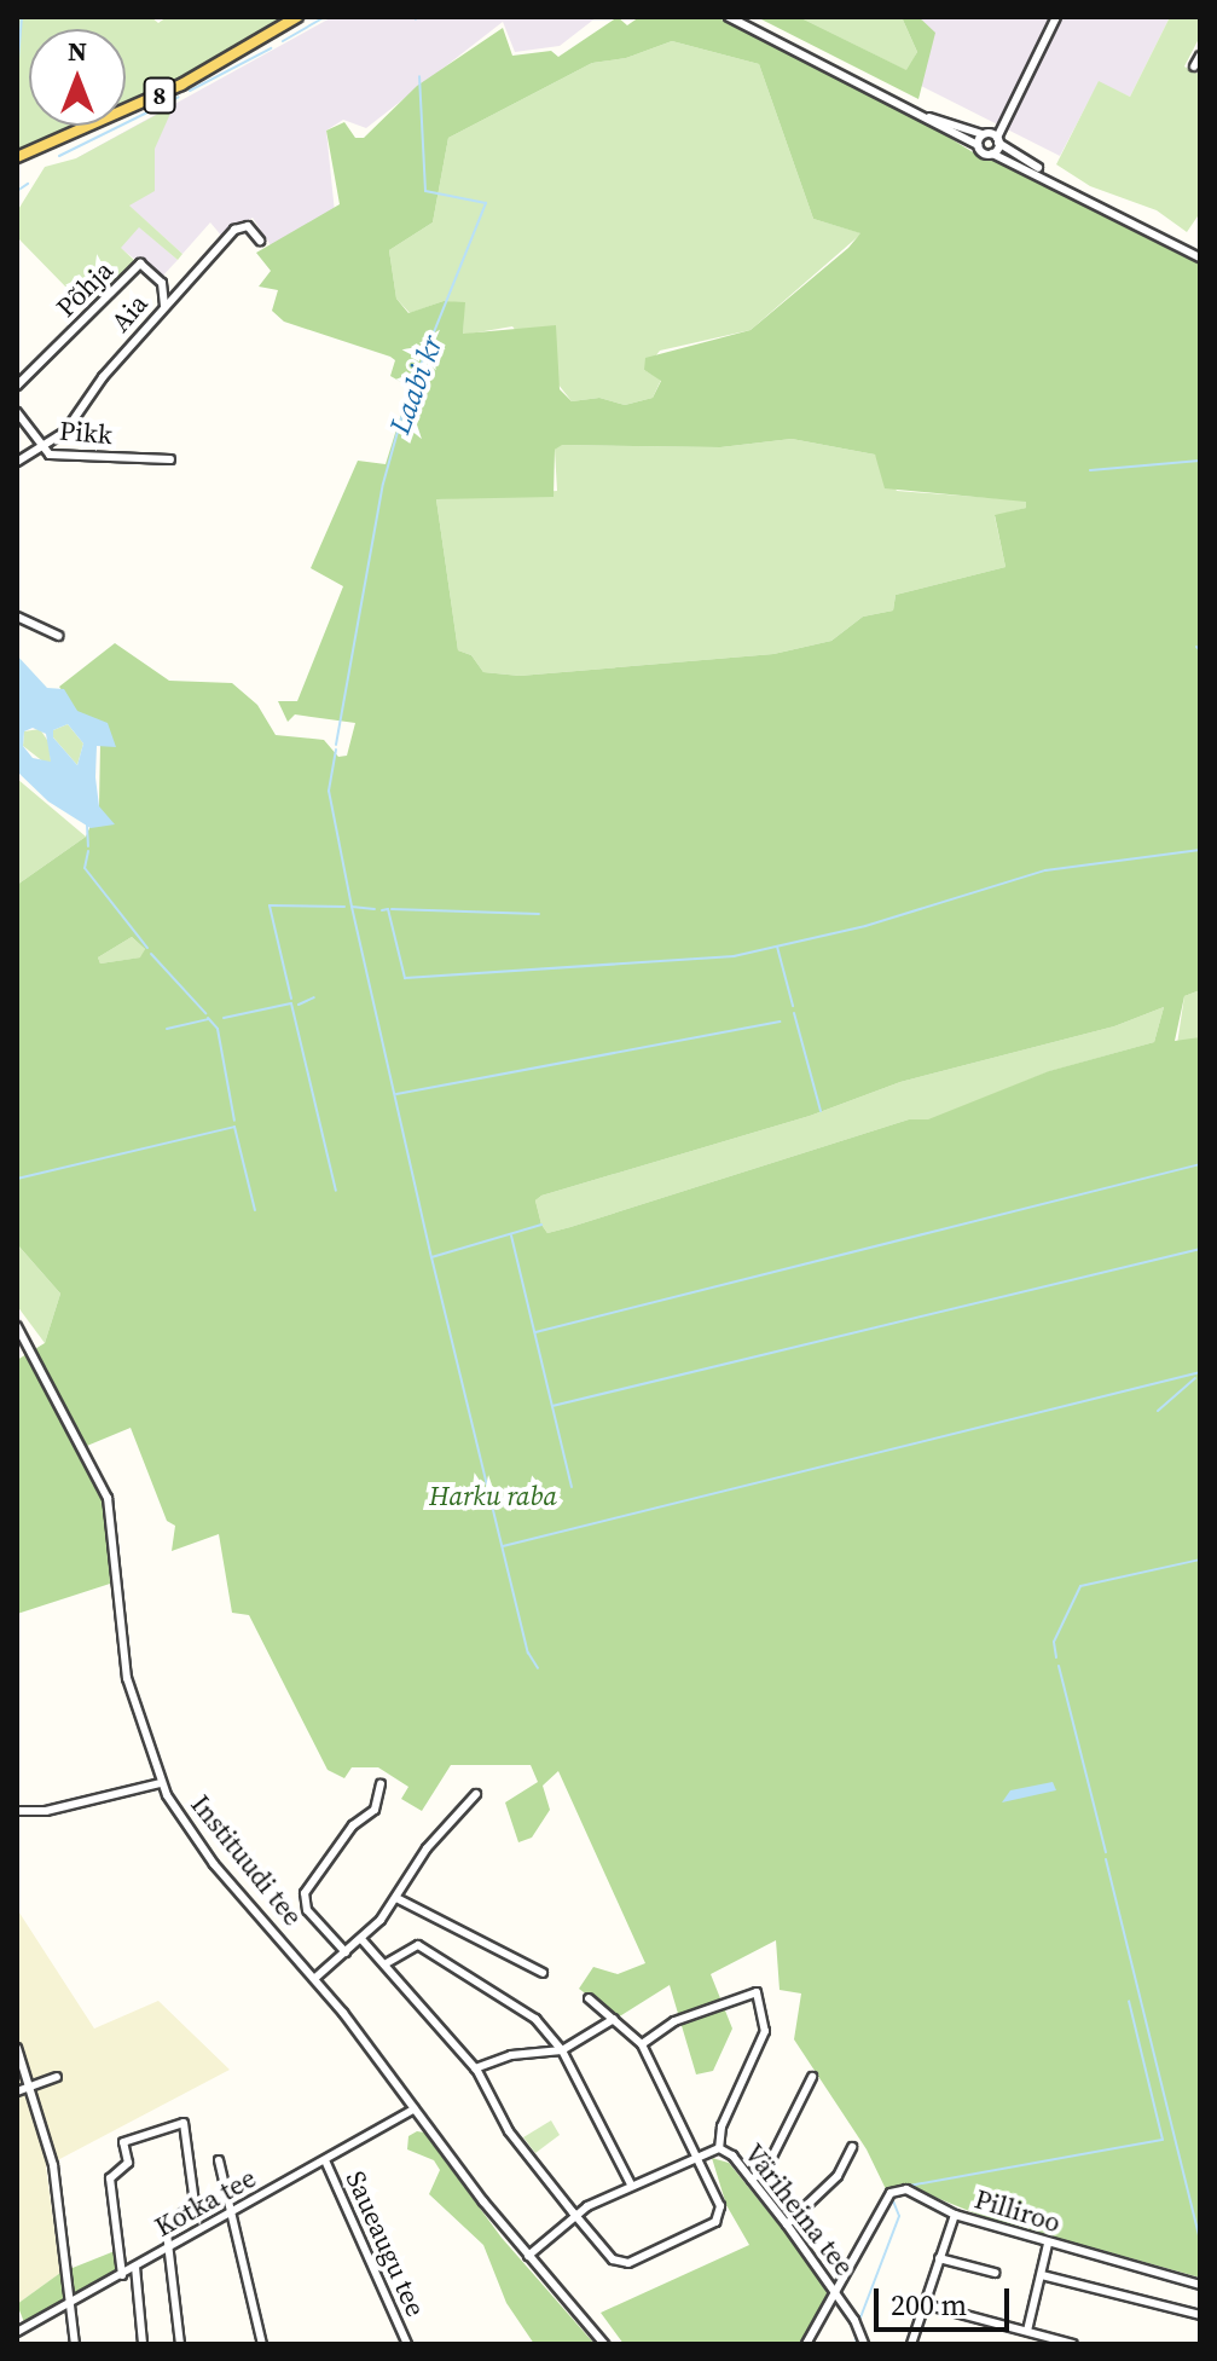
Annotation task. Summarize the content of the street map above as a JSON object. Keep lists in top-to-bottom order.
{
  "streets": {
    "main road": ["8"],
    "street": [
      "Põhja",
      "Aia",
      "Pikk",
      "Instituudi tee",
      "Kotka tee",
      "Väriheina tee",
      "Pilliroo",
      "Saueaugu tee"
    ]
  },
  "crossings": [
    ["Põhja", "Aia"],
    ["Aia", "Pikk"],
    ["Instituudi tee", "Kotka tee"],
    ["Instituudi tee", "Väriheina tee"],
    ["Kotka tee", "Saueaugu tee"]
  ],
  "water": ["Laabi kr"],
  "parks": ["Harku raba"],
  "scale_bar": "200 m",
  "north": "top"
}
